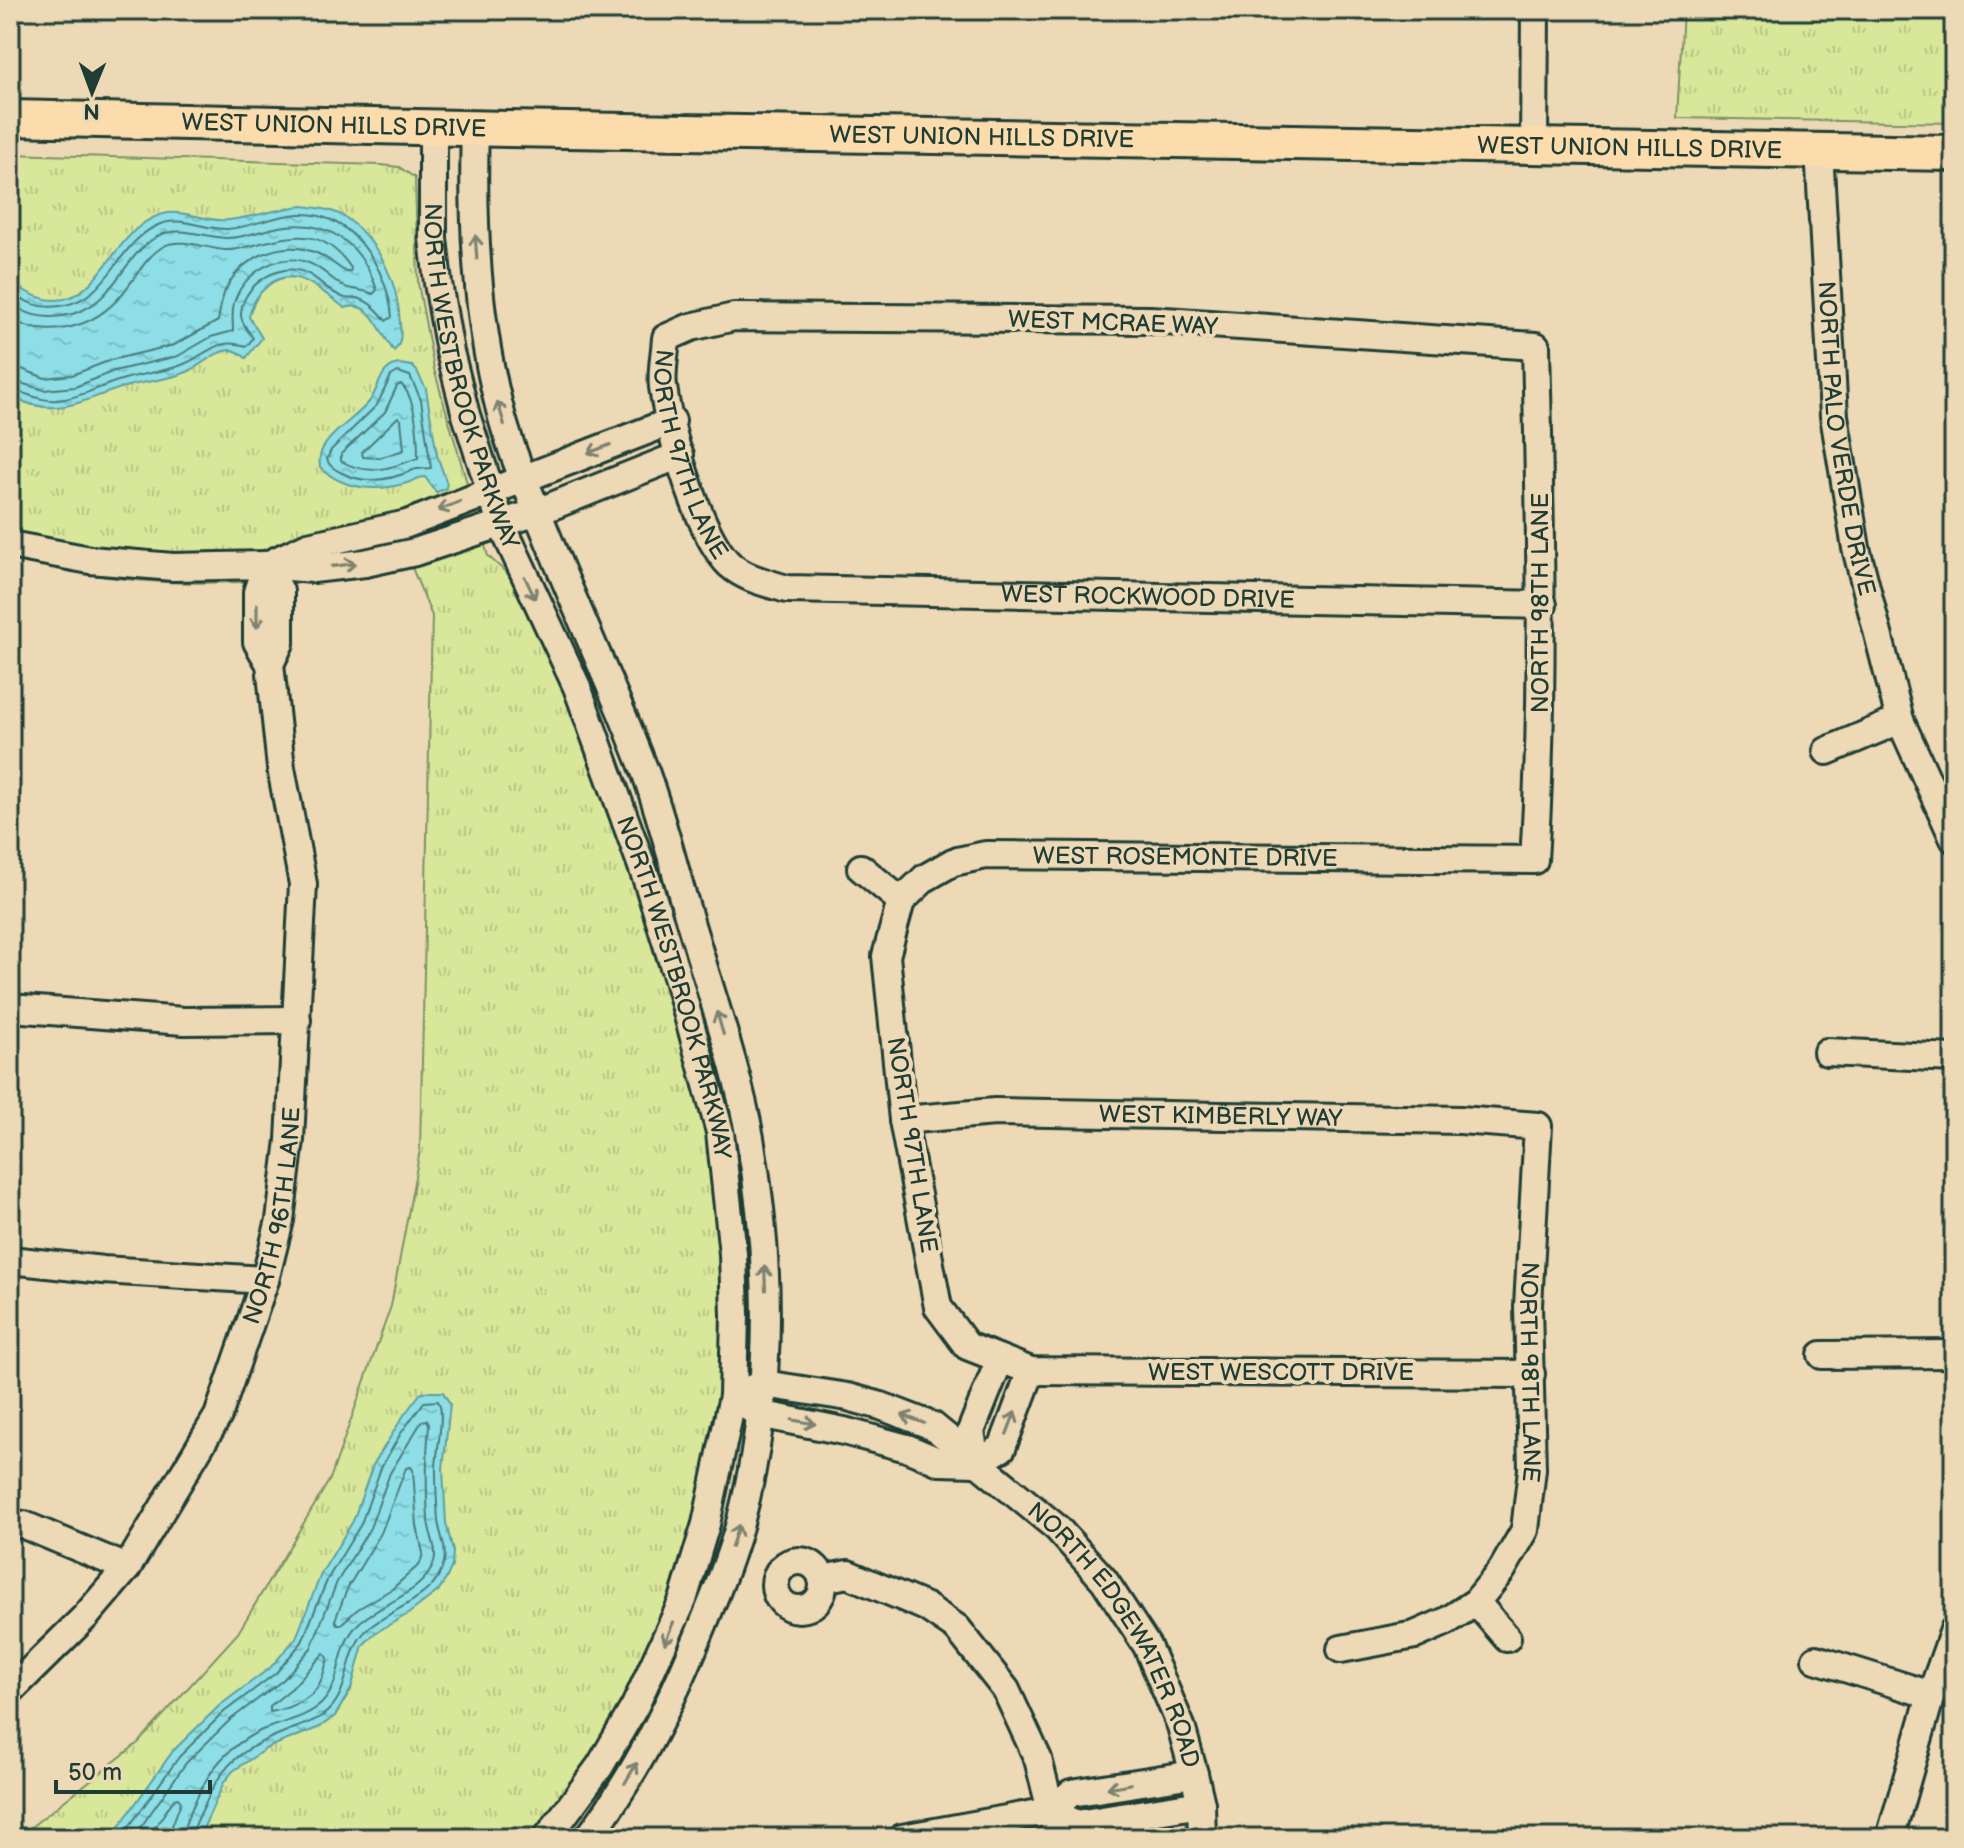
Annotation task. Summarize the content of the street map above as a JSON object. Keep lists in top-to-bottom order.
{
  "streets": {
    "main road": ["WEST UNION HILLS DRIVE"],
    "street": [
      "WEST MCRAE WAY",
      "NORTH WESTBROOK PARKWAY",
      "NORTH PALO VERDE DRIVE",
      "NORTH 97TH LANE",
      "WEST ROCKWOOD DRIVE",
      "NORTH 98TH LANE",
      "WEST ROSEMONTE DRIVE",
      "WEST KIMBERLY WAY",
      "NORTH 96TH LANE",
      "WEST WESCOTT DRIVE",
      "NORTH EDGEWATER ROAD"
    ]
  },
  "crossings": [
    ["WEST UNION HILLS DRIVE", "NORTH WESTBROOK PARKWAY"],
    ["WEST UNION HILLS DRIVE", "NORTH PALO VERDE DRIVE"],
    ["WEST MCRAE WAY", "NORTH 97TH LANE"],
    ["WEST MCRAE WAY", "NORTH 98TH LANE"],
    ["NORTH WESTBROOK PARKWAY", "NORTH EDGEWATER ROAD"],
    ["NORTH 97TH LANE", "WEST ROCKWOOD DRIVE"],
    ["NORTH 97TH LANE", "WEST ROSEMONTE DRIVE"],
    ["NORTH 97TH LANE", "WEST KIMBERLY WAY"],
    ["NORTH 97TH LANE", "WEST WESCOTT DRIVE"],
    ["WEST ROCKWOOD DRIVE", "NORTH 98TH LANE"],
    ["NORTH 98TH LANE", "WEST ROSEMONTE DRIVE"],
    ["NORTH 98TH LANE", "WEST KIMBERLY WAY"],
    ["NORTH 98TH LANE", "WEST WESCOTT DRIVE"]
  ],
  "scale_bar": "50 m",
  "north": "bottom"
}
